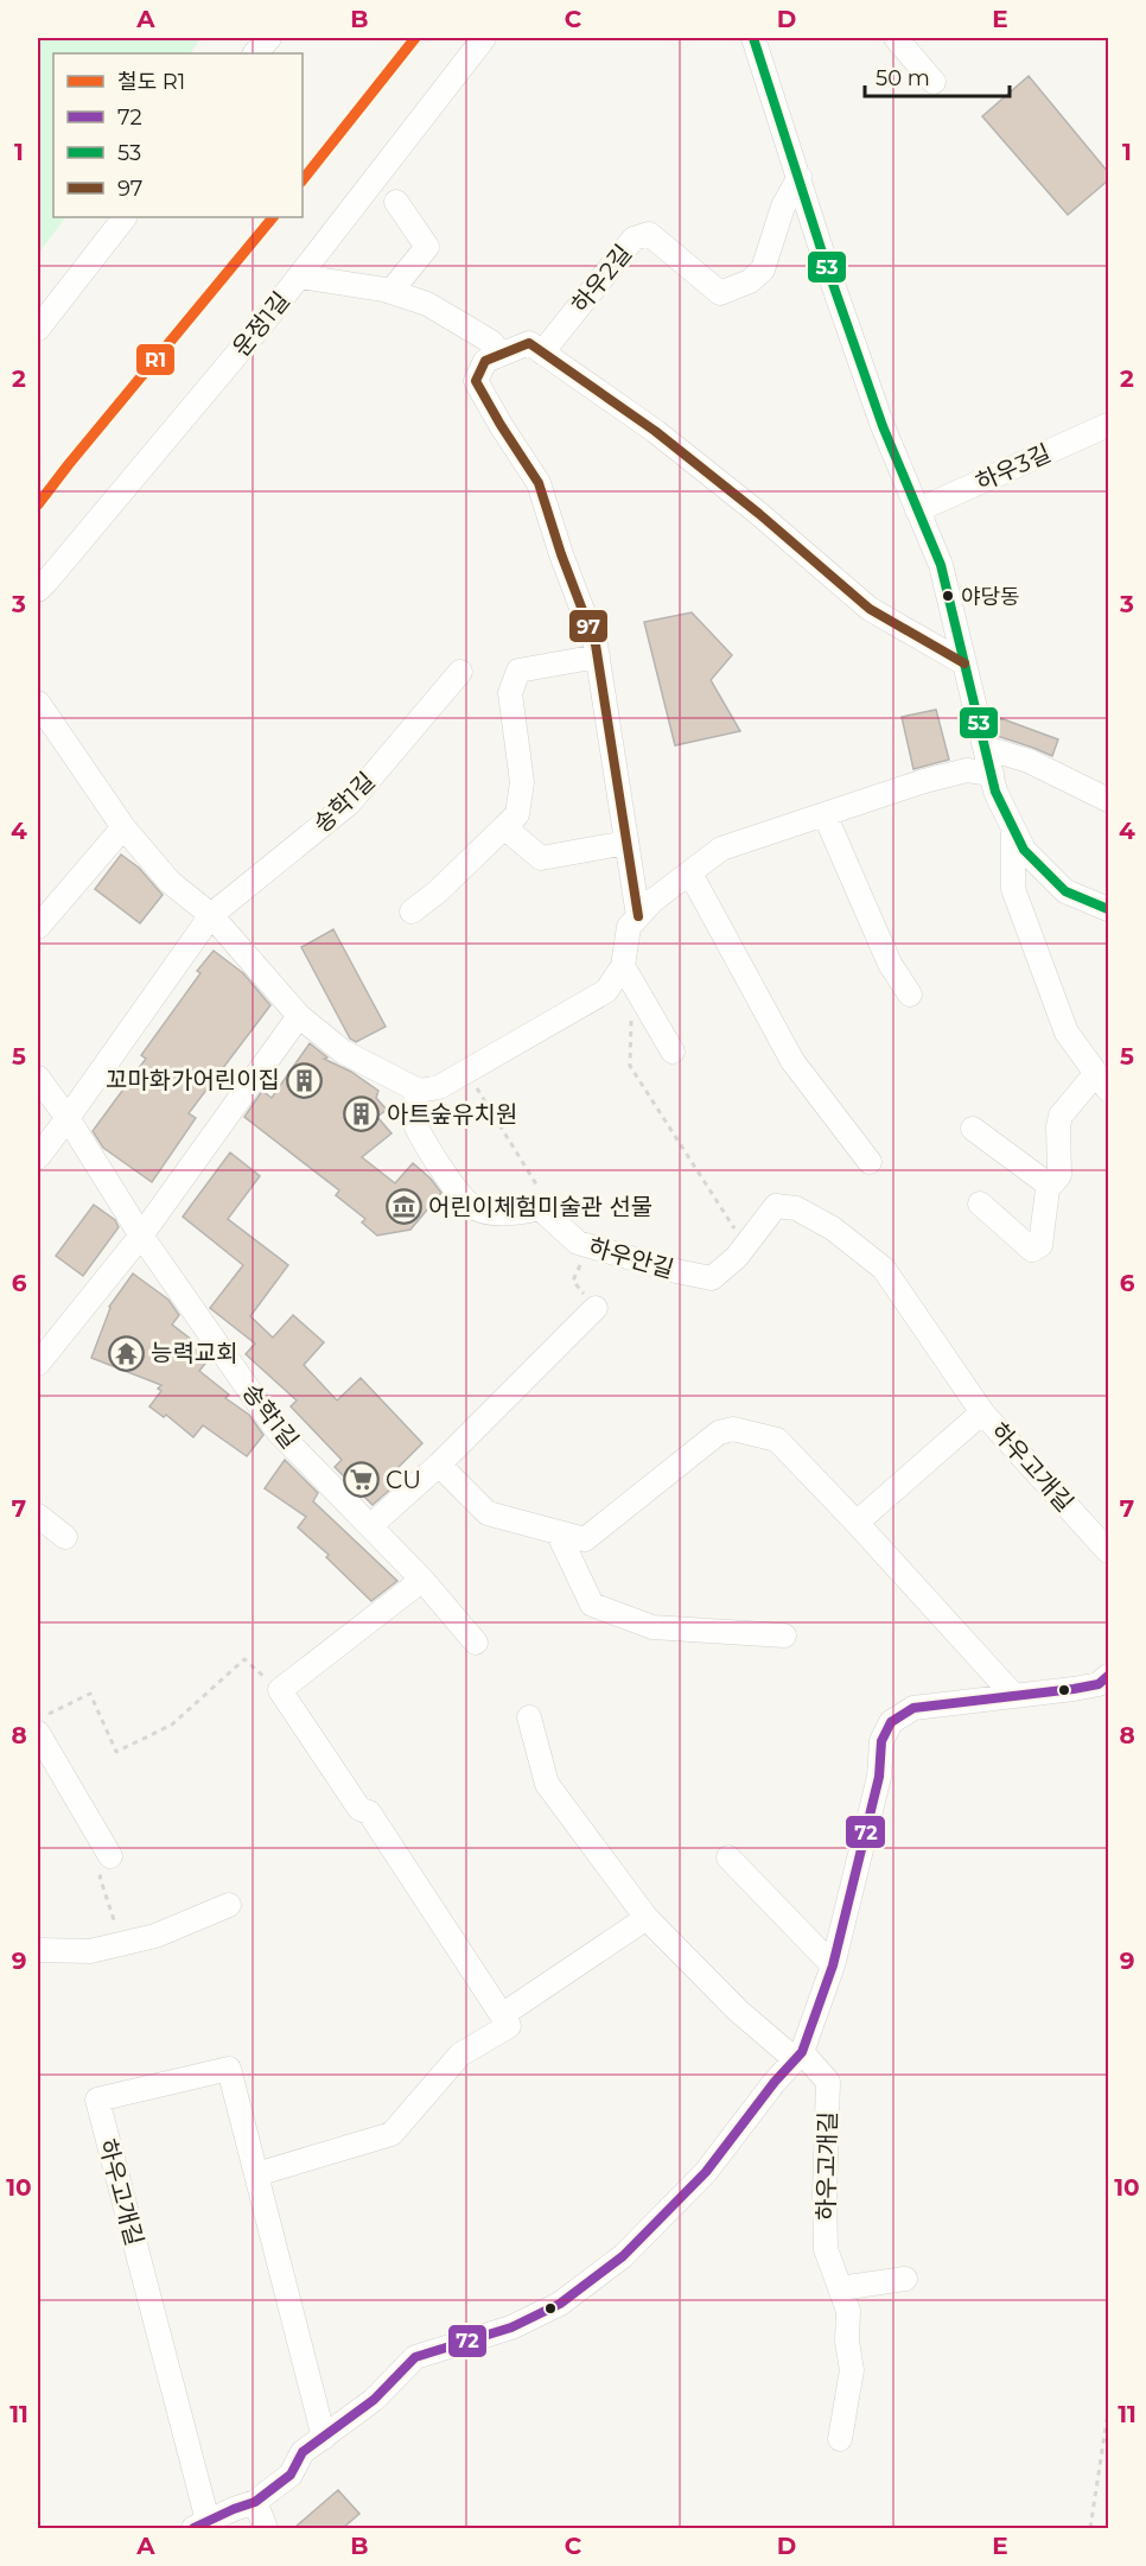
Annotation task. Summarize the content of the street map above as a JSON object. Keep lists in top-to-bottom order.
{
  "streets": {
    "street": [
      "하우2길",
      "운정1길",
      "하우3길",
      "송학1길",
      "하우안길",
      "하우고개길"
    ]
  },
  "crossings": [
    ["하우안길", "하우고개길"]
  ],
  "places": {
    "other": ["야당동"],
    "building": ["꼬마화가어린이집", "아트숲유치원"],
    "museum": ["어린이체험미술관 선물"],
    "temple": ["능력교회"],
    "supermarket": ["CU"]
  },
  "lines": [
    "rail line R1",
    "transit line 53",
    "transit line 97",
    "transit line 72"
  ],
  "legend": [
    "철도 R1",
    "72",
    "53",
    "97"
  ],
  "scale_bar": "50 m",
  "grid": {
    "columns": [
      "A",
      "B",
      "C",
      "D",
      "E"
    ],
    "rows": [
      "1",
      "2",
      "3",
      "4",
      "5",
      "6",
      "7",
      "8",
      "9",
      "10",
      "11"
    ]
  }
}
